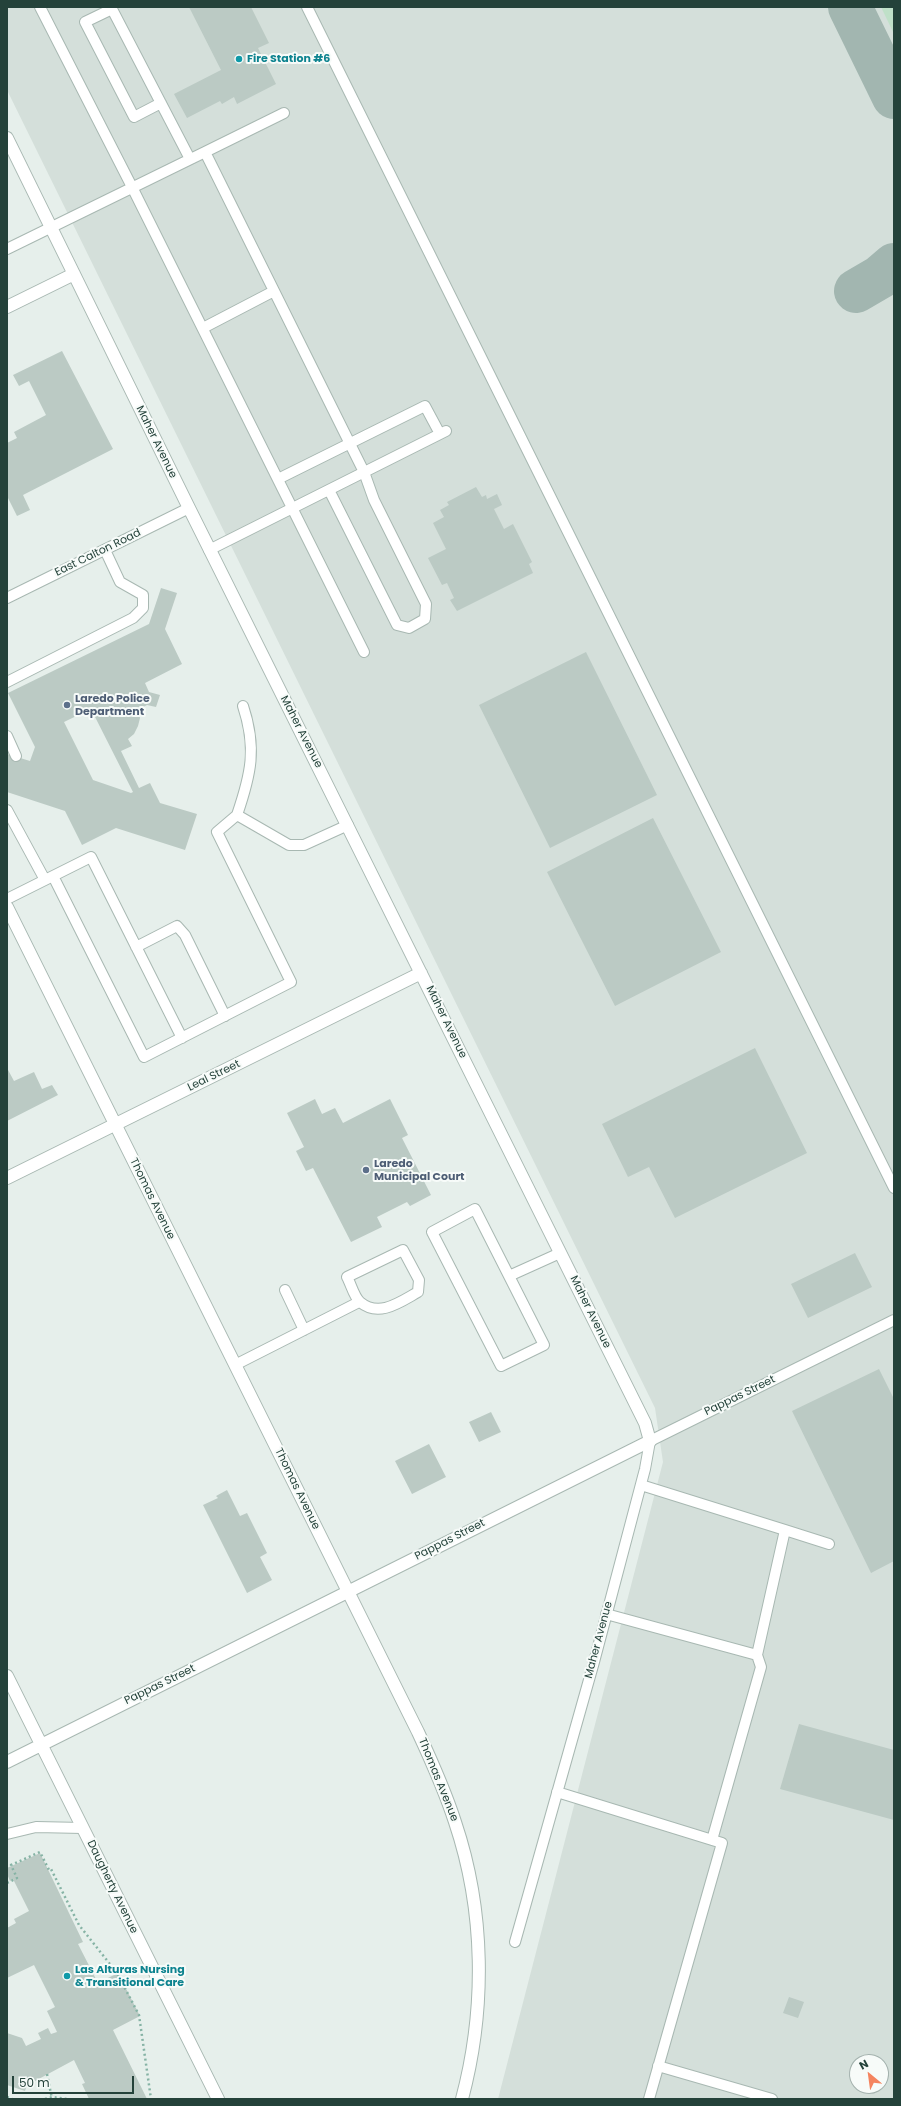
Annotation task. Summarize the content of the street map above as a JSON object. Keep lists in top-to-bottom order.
{
  "streets": {
    "street": [
      "Maher Avenue",
      "Leal Street",
      "Thomas Avenue",
      "Pappas Street",
      "Daugherty Avenue"
    ],
    "lane": ["East Calton Road"]
  },
  "crossings": [
    ["Maher Avenue", "East Calton Road"],
    ["Maher Avenue", "Leal Street"],
    ["Maher Avenue", "Pappas Street"],
    ["Leal Street", "Thomas Avenue"],
    ["Thomas Avenue", "Pappas Street"],
    ["Pappas Street", "Daugherty Avenue"]
  ],
  "places": [
    "Fire Station #6",
    "Laredo Police Department",
    "Laredo Municipal Court",
    "Las Alturas Nursing & Transitional Care"
  ],
  "scale_bar": "50 m",
  "north": "top left"
}
